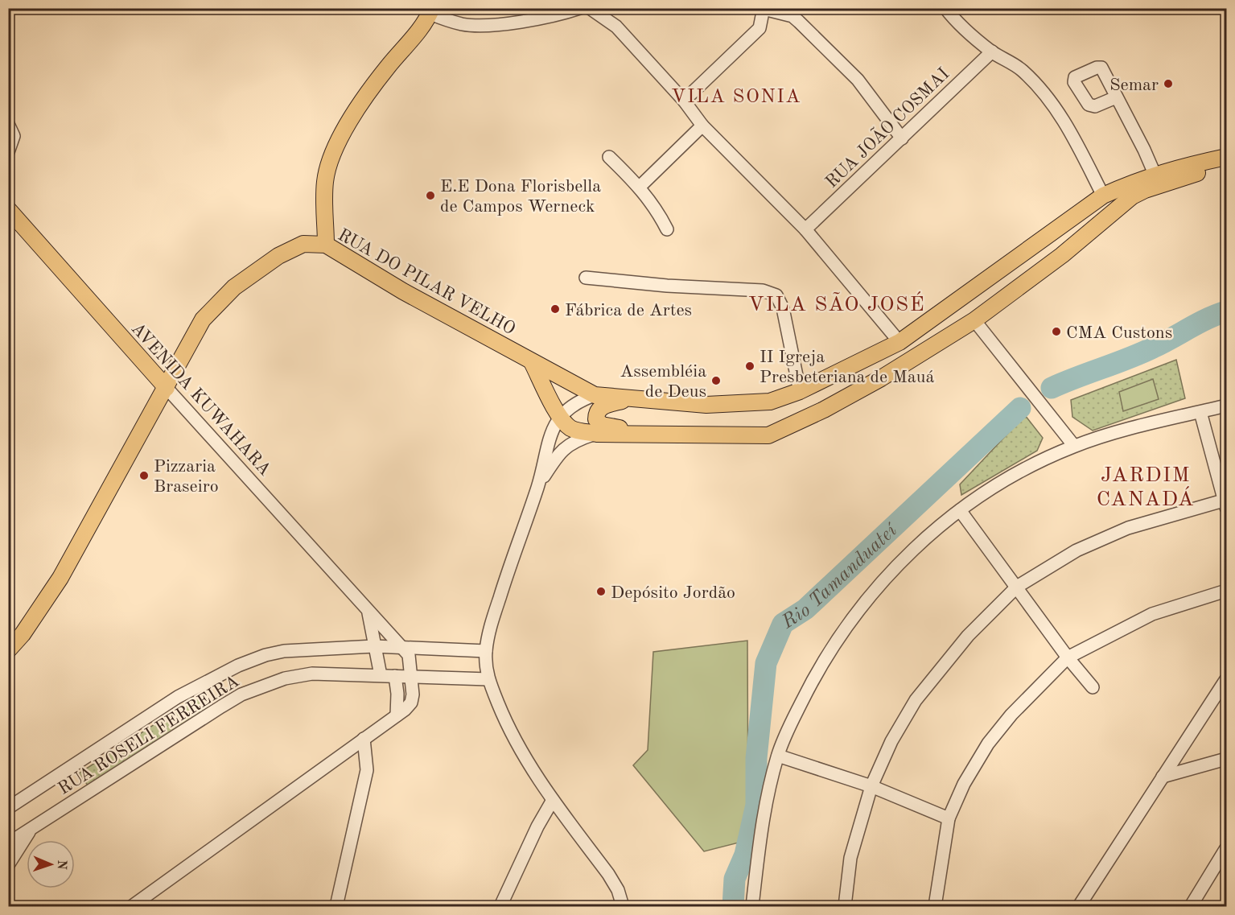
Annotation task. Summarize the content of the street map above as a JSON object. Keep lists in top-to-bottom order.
{
  "streets": {
    "main road": ["RUA DO PILAR VELHO", "AVENIDA KUWAHARA"],
    "street": ["RUA JOÃO COSMAI", "RUA ROSELI FERREIRA"]
  },
  "crossings": [
    ["RUA DO PILAR VELHO", "AVENIDA KUWAHARA"],
    ["AVENIDA KUWAHARA", "RUA ROSELI FERREIRA"]
  ],
  "districts": ["VILA SONIA", "VILA SÃO JOSÉ", "JARDIM CANADÁ"],
  "water": ["Rio Tamanduateí"],
  "places": [
    "Semar",
    "E.E Dona Florisbella de Campos Werneck",
    "Fábrica de Artes",
    "CMA Custons",
    "II Igreja Presbeteriana de Mauá",
    "Assembléia de Deus",
    "Pizzaria Braseiro",
    "Depósito Jordão"
  ],
  "north": "right"
}
